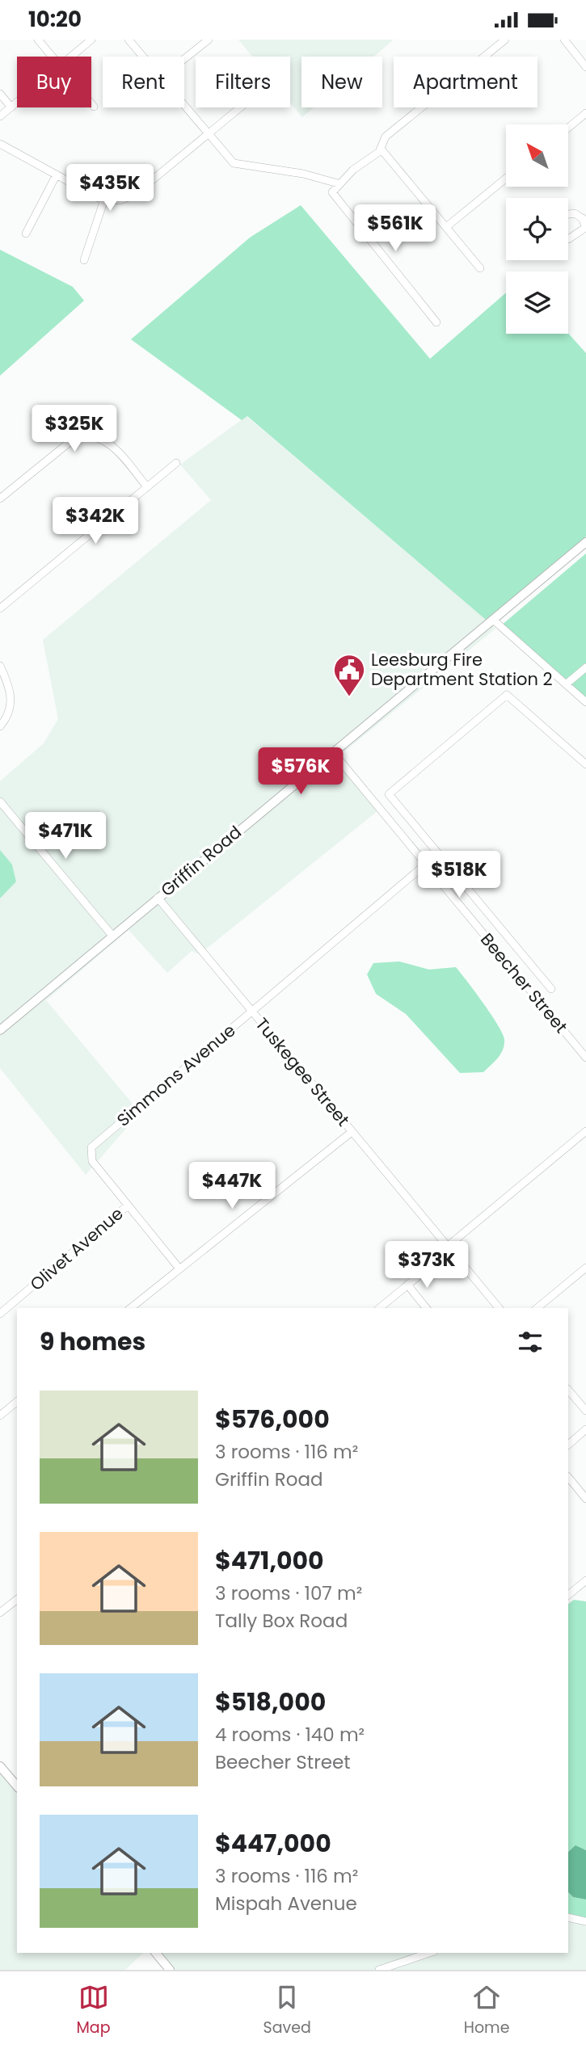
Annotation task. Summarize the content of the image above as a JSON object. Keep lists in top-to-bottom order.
{
  "streets": {
    "street": [
      "Griffin Road",
      "Beecher Street",
      "Tuskegee Street",
      "Simmons Avenue",
      "Olivet Avenue"
    ]
  },
  "crossings": [
    ["Griffin Road", "Beecher Street"],
    ["Griffin Road", "Tuskegee Street"],
    ["Beecher Street", "Simmons Avenue"],
    ["Tuskegee Street", "Simmons Avenue"],
    ["Simmons Avenue", "Olivet Avenue"]
  ],
  "places": {
    "public building": ["Leesburg Fire Department Station 2"]
  },
  "north": "top left",
  "page": {
    "status": "10:20",
    "chip": [
      "Buy",
      "Rent",
      "Filters",
      "New",
      "Apartment"
    ],
    "price": [
      "$435K",
      "$561K",
      "$325K",
      "$342K",
      "$576K",
      "$471K",
      "$518K",
      "$447K",
      "$373K"
    ],
    "heading": "9 homes",
    "list": [
      {
        "name": "$576,000",
        "note": "3 rooms · 116 m² · Griffin Road"
      },
      {
        "name": "$471,000",
        "note": "3 rooms · 107 m² · Tally Box Road"
      },
      {
        "name": "$518,000",
        "note": "4 rooms · 140 m² · Beecher Street"
      },
      {
        "name": "$447,000",
        "note": "3 rooms · 116 m² · Mispah Avenue"
      }
    ],
    "tabs": ["Map", "Saved", "Home"]
  }
}
